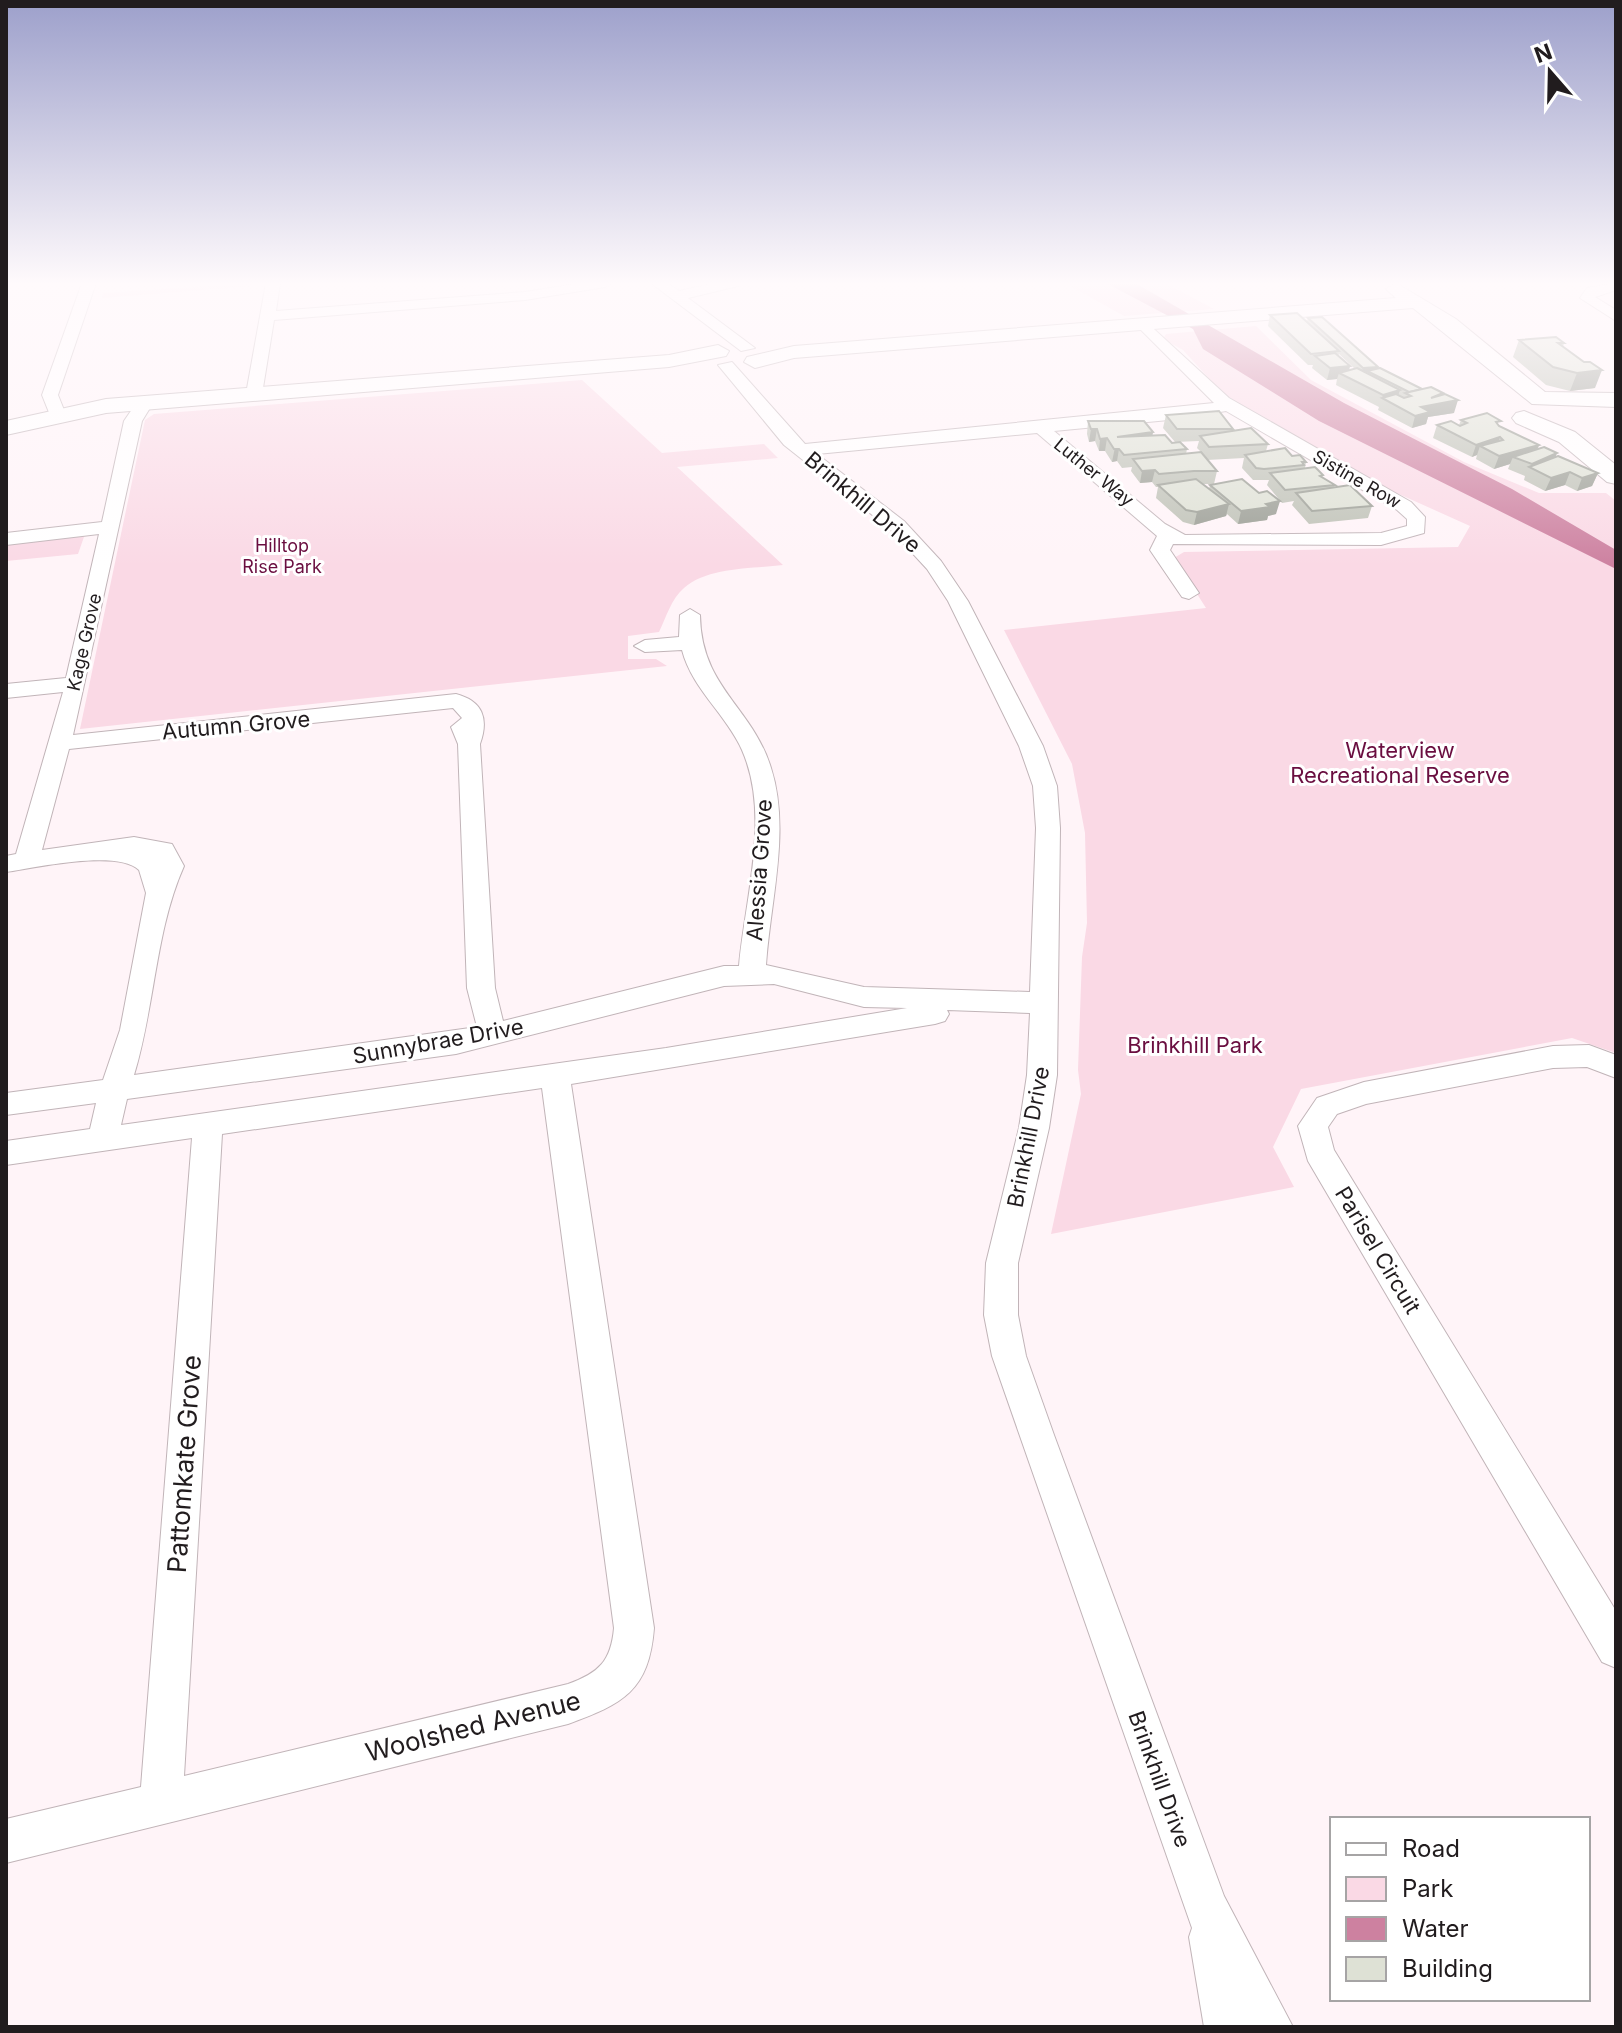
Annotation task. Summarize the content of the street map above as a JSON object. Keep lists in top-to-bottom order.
{
  "streets": {
    "street": [
      "Luther Way",
      "Sistine Row",
      "Brinkhill Drive",
      "Kage Grove",
      "Autumn Grove",
      "Alessia Grove",
      "Sunnybrae Drive",
      "Parisel Circuit",
      "Pattomkate Grove",
      "Woolshed Avenue"
    ]
  },
  "crossings": [
    ["Luther Way", "Sistine Row"],
    ["Brinkhill Drive", "Sunnybrae Drive"],
    ["Kage Grove", "Autumn Grove"],
    ["Autumn Grove", "Sunnybrae Drive"],
    ["Alessia Grove", "Sunnybrae Drive"],
    ["Sunnybrae Drive", "Pattomkate Grove"],
    ["Sunnybrae Drive", "Woolshed Avenue"],
    ["Pattomkate Grove", "Woolshed Avenue"]
  ],
  "parks": ["Hilltop Rise Park", "Waterview Recreational Reserve", "Brinkhill Park"],
  "legend": [
    "Road",
    "Park",
    "Water",
    "Building"
  ],
  "north": "top"
}
